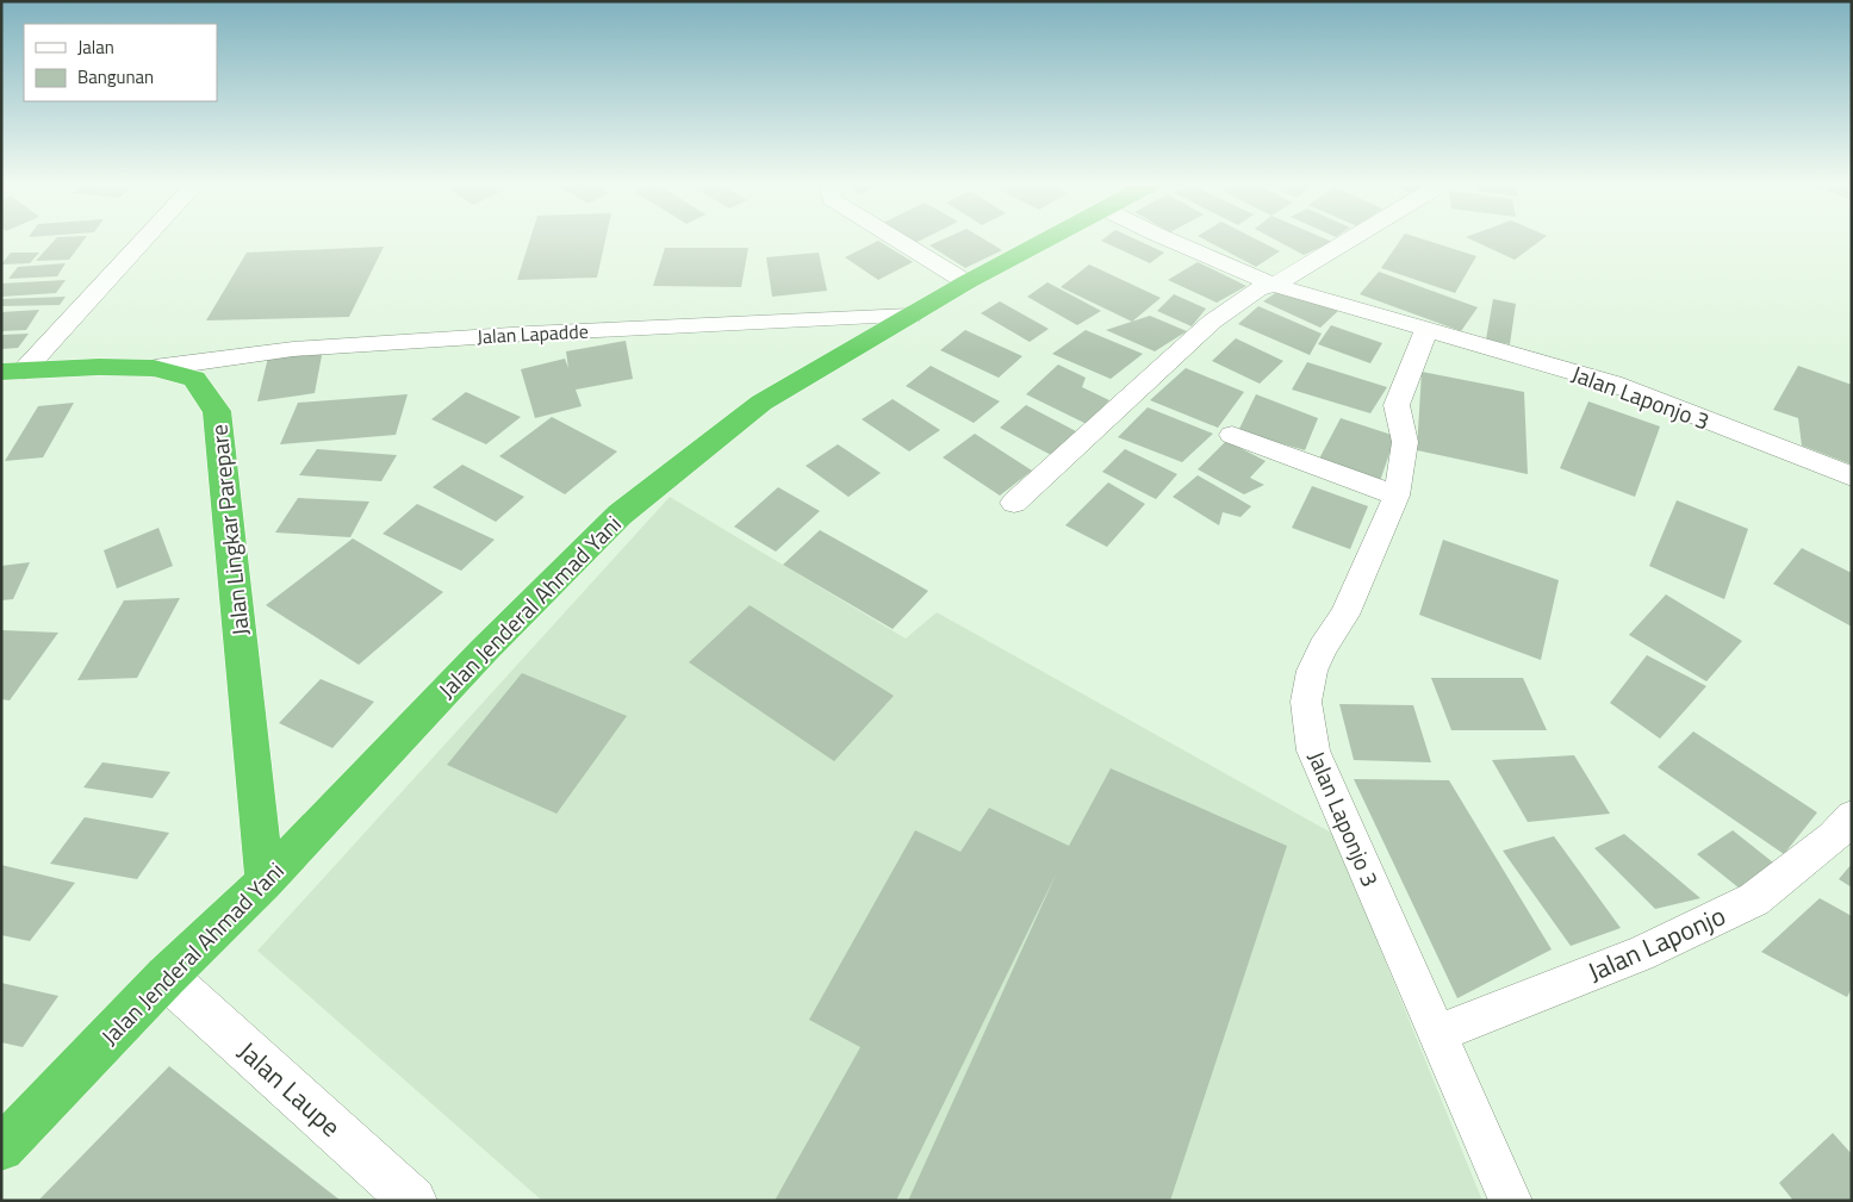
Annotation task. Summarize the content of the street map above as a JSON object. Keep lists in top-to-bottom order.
{
  "streets": {
    "highway": ["Jalan Lingkar Parepare", "Jalan Jenderal Ahmad Yani"],
    "street": [
      "Jalan Lapadde",
      "Jalan Laponjo 3",
      "Jalan Laponjo",
      "Jalan Laupe"
    ]
  },
  "crossings": [
    ["Jalan Lapadde", "Jalan Lingkar Parepare"],
    ["Jalan Lapadde", "Jalan Jenderal Ahmad Yani"],
    ["Jalan Laponjo 3", "Jalan Laponjo"],
    ["Jalan Lingkar Parepare", "Jalan Jenderal Ahmad Yani"],
    ["Jalan Jenderal Ahmad Yani", "Jalan Laupe"]
  ],
  "legend": ["Jalan", "Bangunan"]
}
